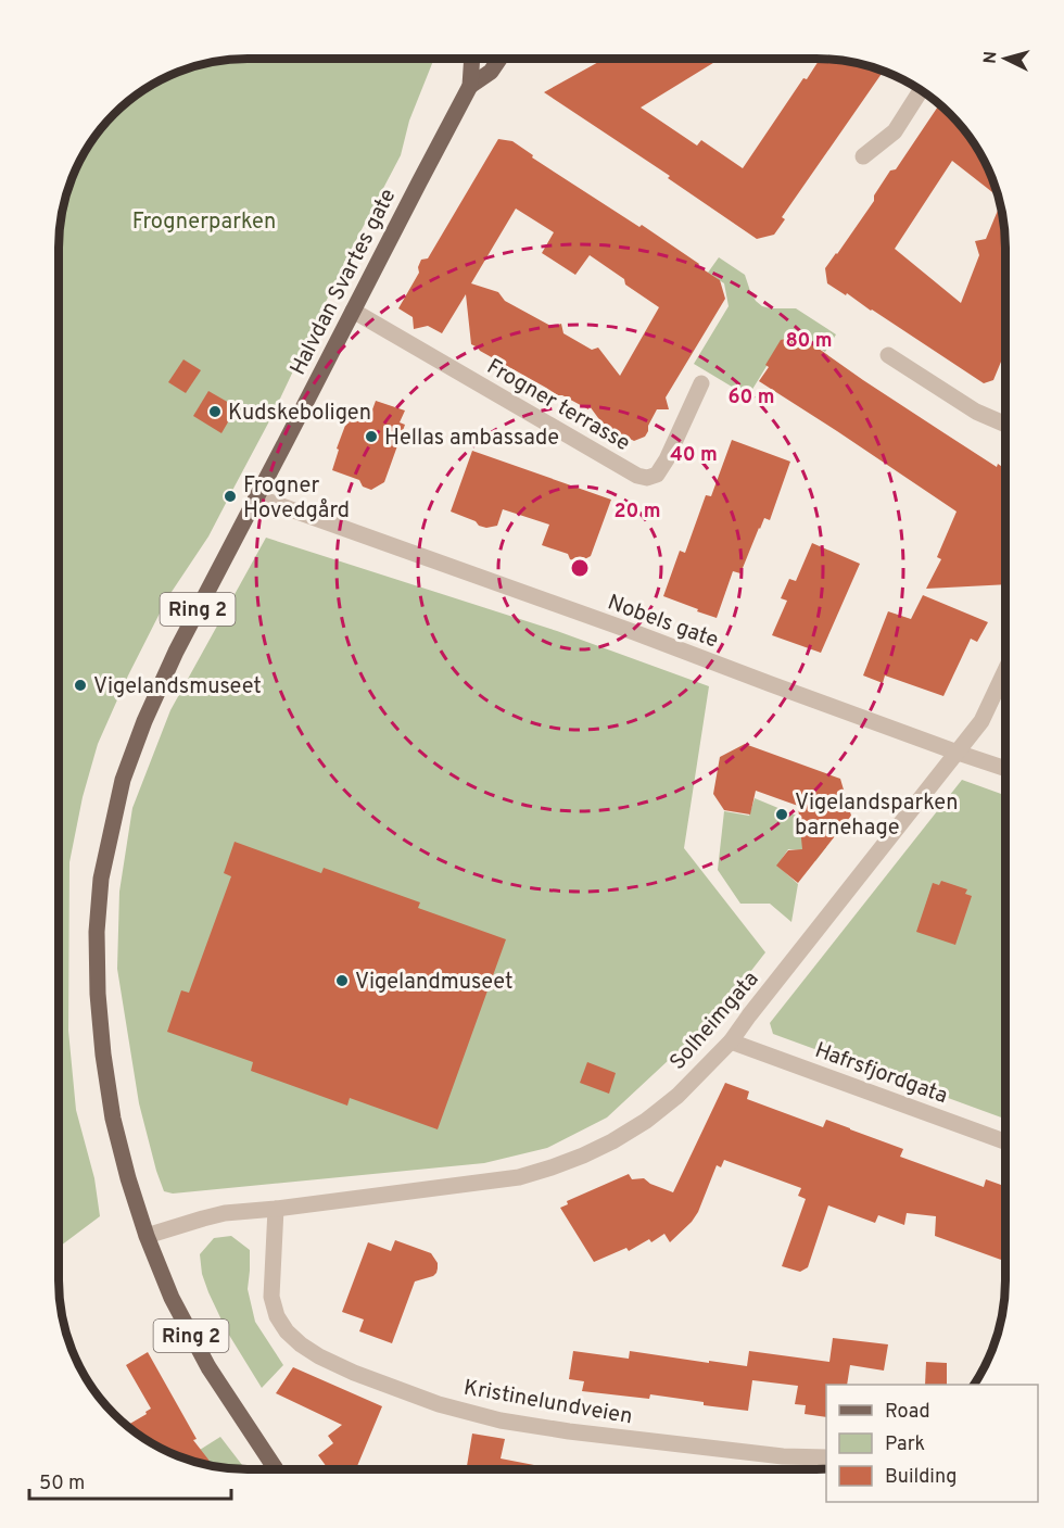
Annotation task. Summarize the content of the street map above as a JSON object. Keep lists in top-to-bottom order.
{
  "streets": {
    "main road": ["Halvdan Svartes gate", "Ring 2"],
    "street": [
      "Frogner terrasse",
      "Nobels gate",
      "Solheimgata",
      "Hafrsfjordgata",
      "Kristinelundveien"
    ]
  },
  "crossings": [
    ["Halvdan Svartes gate", "Frogner terrasse"],
    ["Halvdan Svartes gate", "Nobels gate"],
    ["Halvdan Svartes gate", "Solheimgata"],
    ["Nobels gate", "Solheimgata"],
    ["Solheimgata", "Hafrsfjordgata"],
    ["Solheimgata", "Kristinelundveien"]
  ],
  "parks": ["Frognerparken"],
  "places": [
    "Kudskeboligen",
    "Hellas ambassade",
    "Frogner Hovedgård",
    "Vigelandsmuseet",
    "Vigelandsparken barnehage",
    "Vigelandmuseet"
  ],
  "legend": ["Road", "Park", "Building"],
  "scale_bar": "50 m",
  "north": "left",
  "rings": [
    "80 m",
    "60 m",
    "40 m",
    "20 m"
  ]
}
